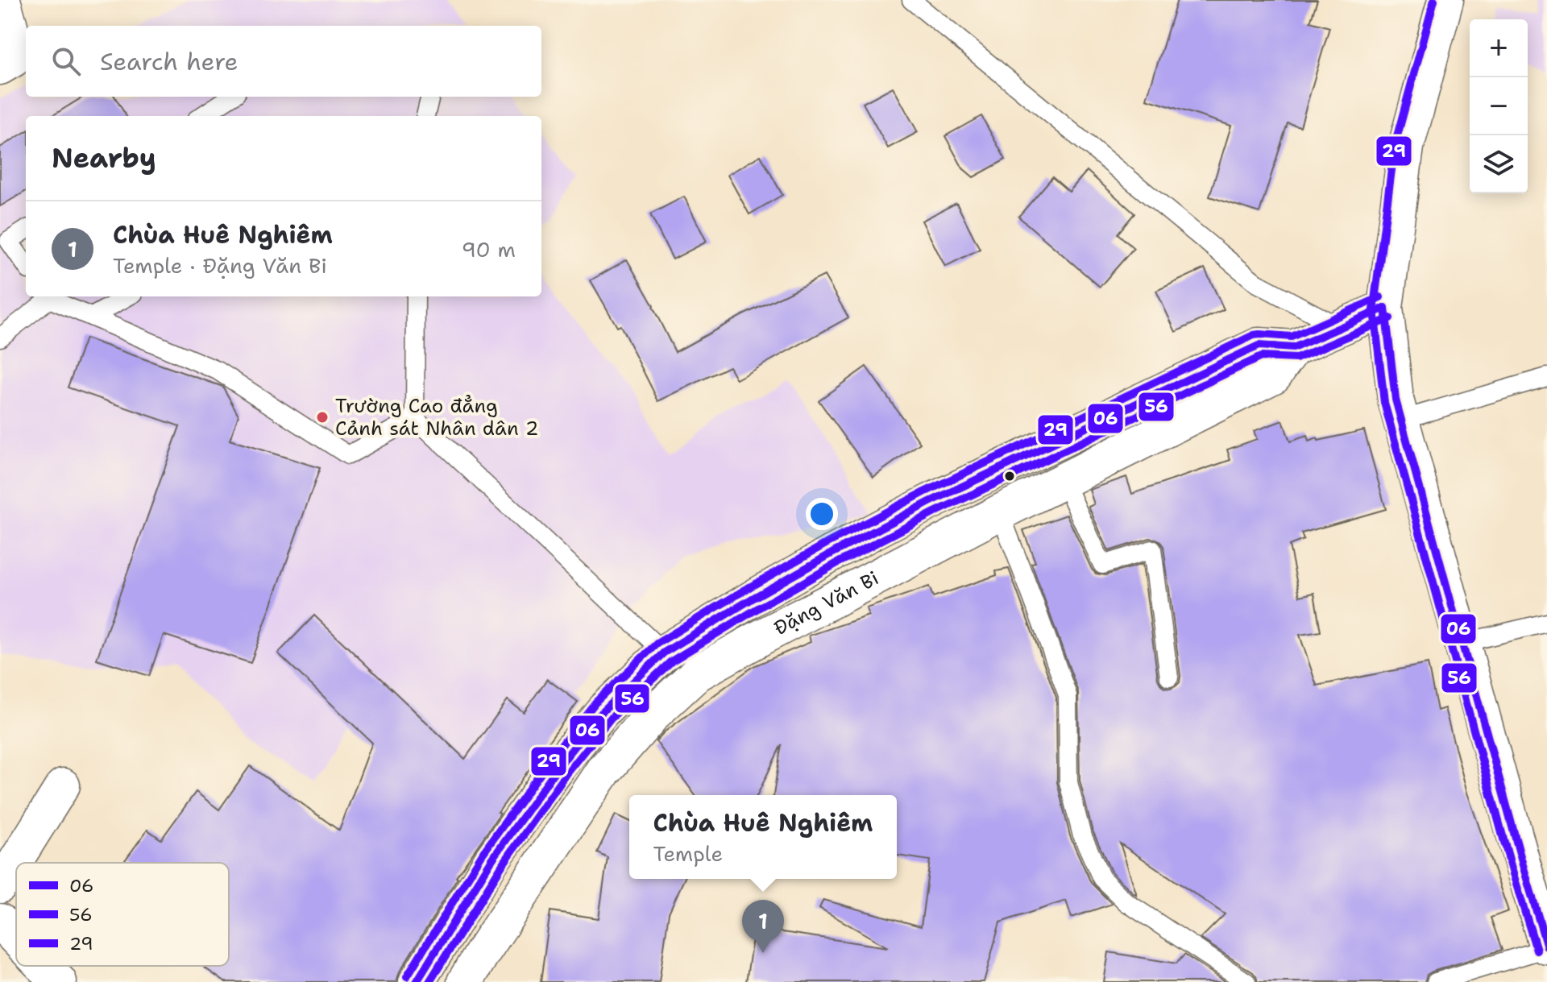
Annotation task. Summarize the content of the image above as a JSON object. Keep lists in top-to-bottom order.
{
  "streets": {
    "main road": ["Đặng Văn Bi"]
  },
  "places": ["Trường Cao đẳng Cảnh sát Nhân dân 2"],
  "lines": ["transit line 29", "transit line 06", "transit line 56"],
  "legend": ["06", "56", "29"],
  "page": {
    "map_buttons": ["+", "−"],
    "search": "Search here",
    "heading": "Nearby",
    "list": [
      {
        "mark": "1",
        "name": "Chùa Huê Nghiêm",
        "note": "Temple · Đặng Văn Bi",
        "value": "90 m"
      }
    ],
    "popup": ["Chùa Huê Nghiêm", "Temple"],
    "pins": "1"
  }
}
